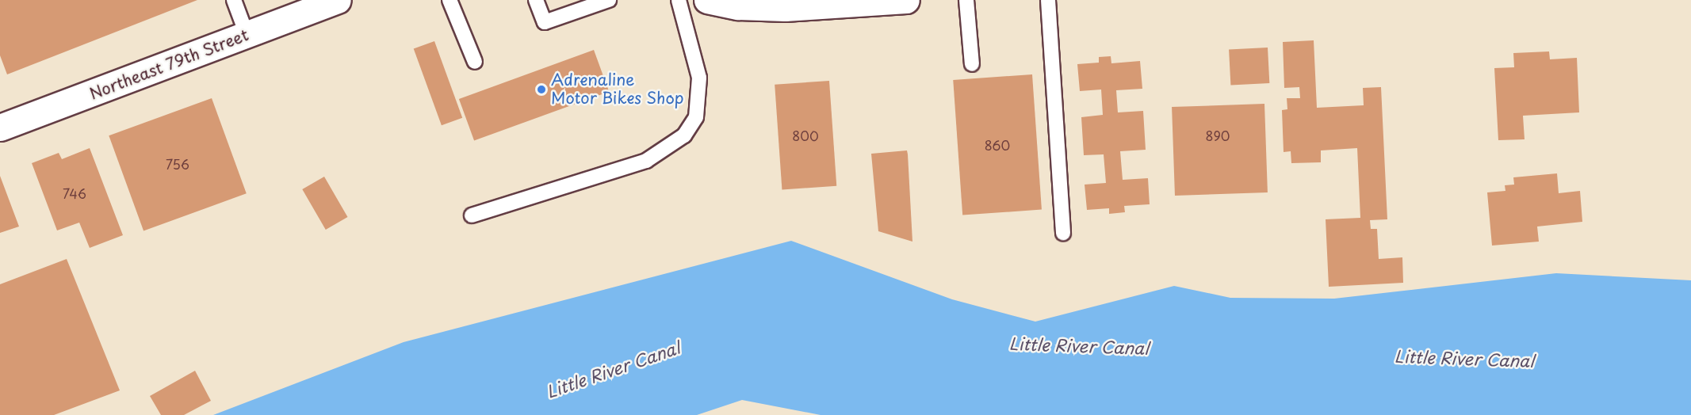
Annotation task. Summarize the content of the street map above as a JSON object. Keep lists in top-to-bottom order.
{
  "streets": {
    "main road": ["Northeast 79th Street"]
  },
  "water": ["Little River Canal"],
  "places": ["Adrenaline Motor Bikes Shop"],
  "house_numbers": [
    "800",
    "890",
    "860",
    "756",
    "746"
  ]
}
